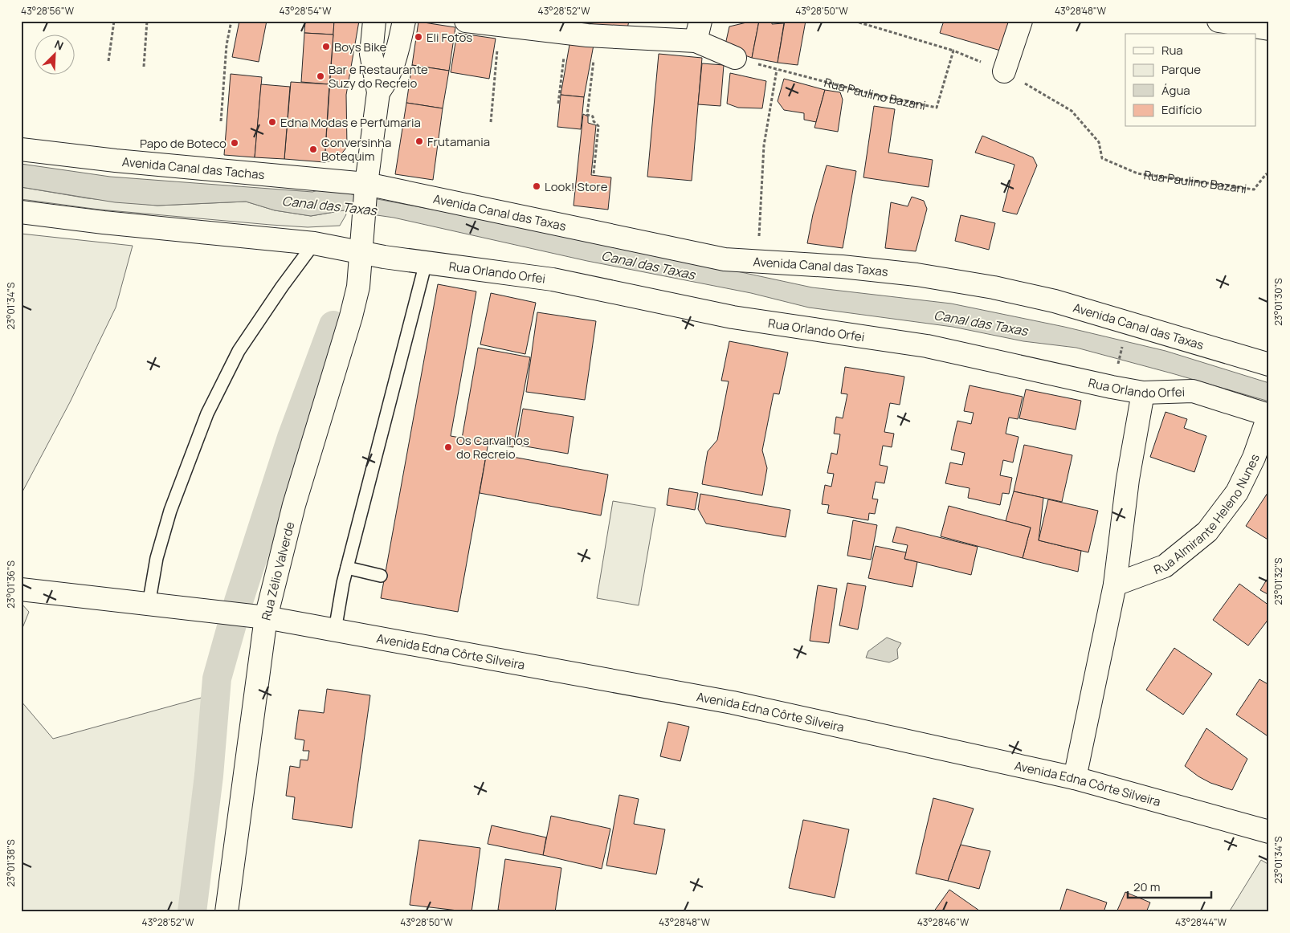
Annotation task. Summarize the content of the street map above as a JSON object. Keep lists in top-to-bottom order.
{
  "streets": {
    "street": [
      "Avenida Canal das Tachas",
      "Avenida Canal das Taxas",
      "Rua Orlando Orfei",
      "Rua Almirante Heleno Nunes",
      "Rua Zélio Valverde",
      "Avenida Edna Côrte Silveira"
    ],
    "path": ["Rua Paulino Bazani"]
  },
  "crossings": [
    ["Avenida Canal das Tachas", "Avenida Canal das Taxas"],
    ["Avenida Canal das Tachas", "Rua Zélio Valverde"],
    ["Avenida Canal das Taxas", "Rua Zélio Valverde"],
    ["Rua Orlando Orfei", "Rua Almirante Heleno Nunes"],
    ["Rua Orlando Orfei", "Rua Zélio Valverde"],
    ["Rua Zélio Valverde", "Avenida Edna Côrte Silveira"]
  ],
  "water": ["Canal das Taxas"],
  "places": [
    "Eli Fotos",
    "Boys Bike",
    "Bar e Restaurante Suzy do Recreio",
    "Edna Modas e Perfumaria",
    "Frutamania",
    "Papo de Boteco",
    "Conversinha Botequim",
    "Look! Store",
    "Os Carvalhos do Recreio"
  ],
  "legend": [
    "Rua",
    "Parque",
    "Água",
    "Edifício"
  ],
  "scale_bar": "20 m",
  "north": "top right",
  "coordinates": [
    "43°28'56\"W",
    "43°28'54\"W",
    "43°28'52\"W",
    "43°28'50\"W",
    "43°28'48\"W",
    "23°01'30\"S",
    "23°01'34\"S",
    "23°01'32\"S",
    "23°01'36\"S",
    "23°01'38\"S",
    "43°28'46\"W",
    "43°28'44\"W"
  ]
}
